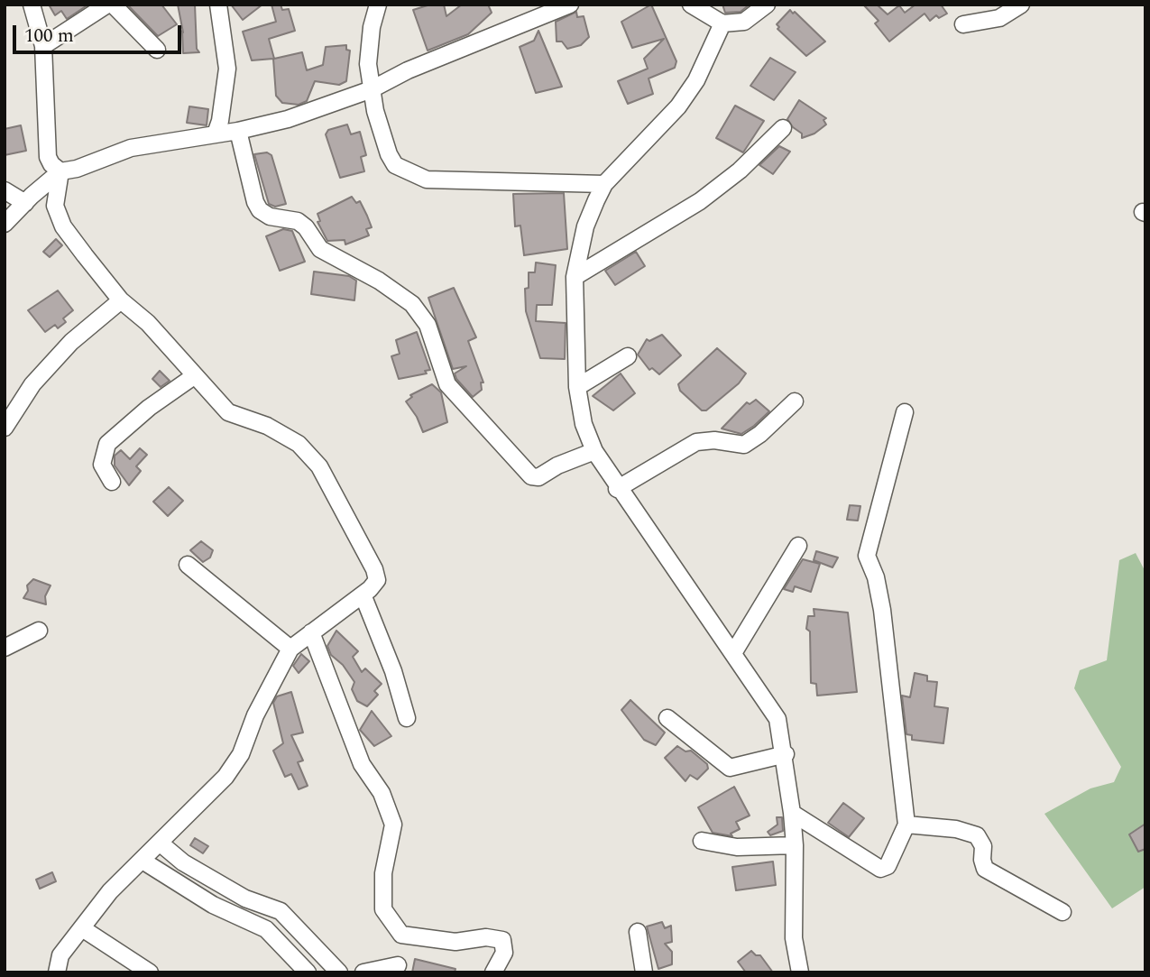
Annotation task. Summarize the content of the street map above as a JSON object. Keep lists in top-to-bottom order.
{
  "scale_bar": "100 m"
}
